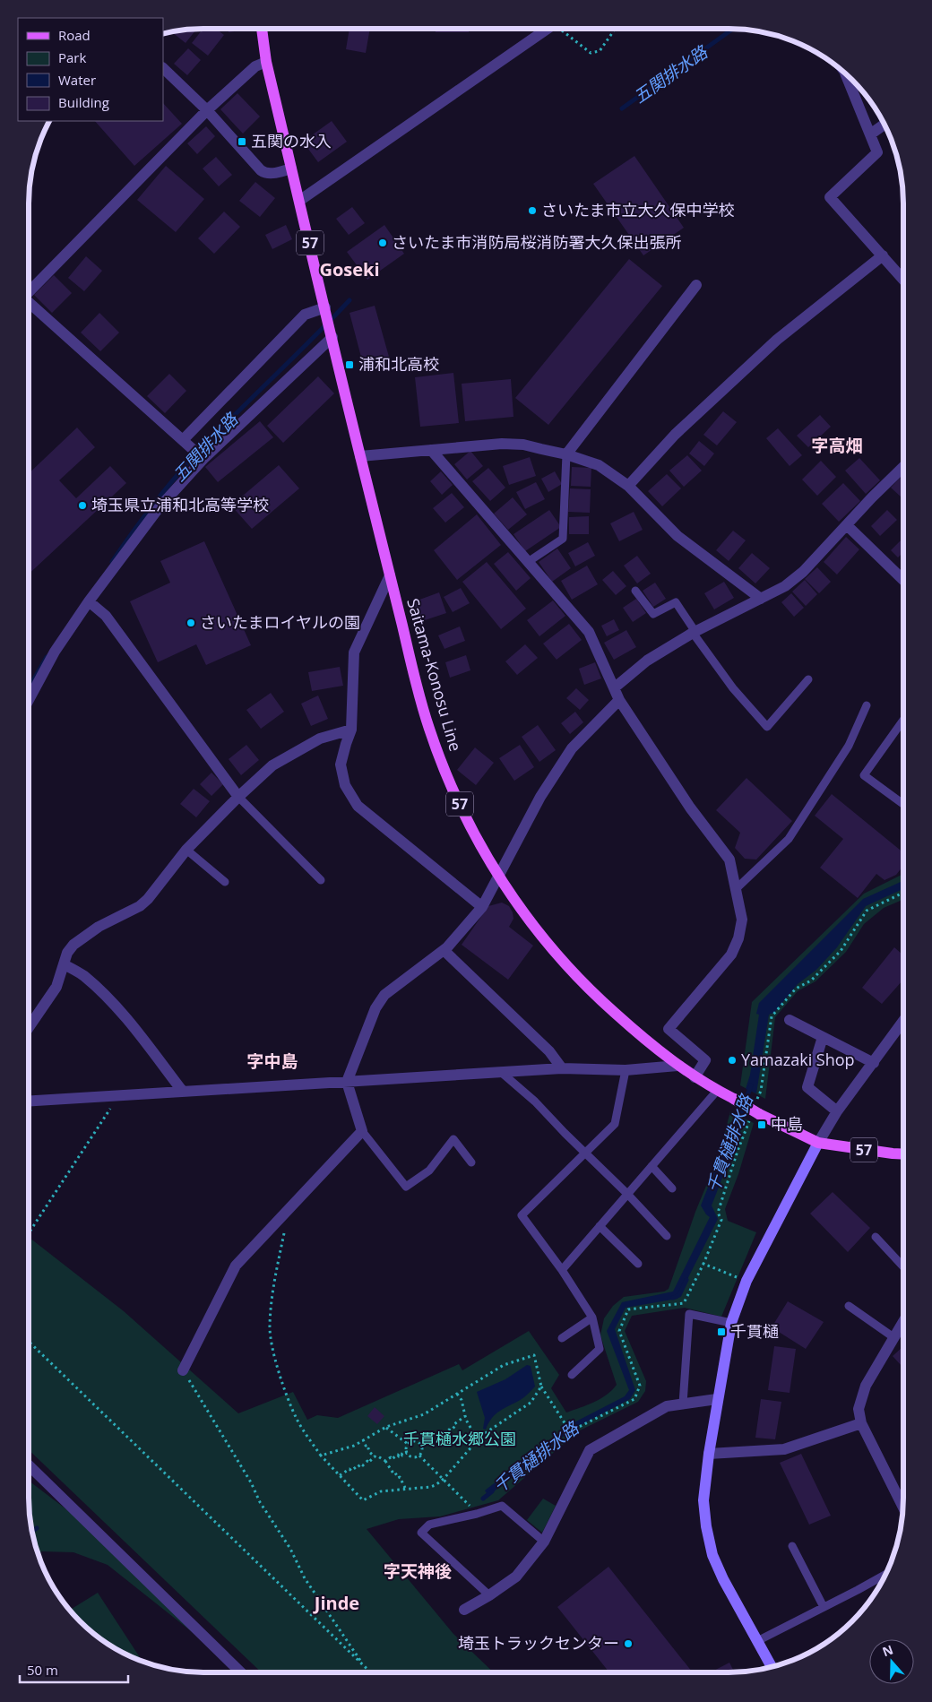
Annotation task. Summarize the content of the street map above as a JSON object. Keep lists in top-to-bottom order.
{
  "streets": {
    "main road": ["57", "Saitama-Konosu Line"]
  },
  "districts": [
    "Goseki",
    "字高畑",
    "字中島",
    "字天神後",
    "Jinde"
  ],
  "water": ["五関排水路", "千貫樋排水路"],
  "parks": ["千貫樋水郷公園"],
  "places": {
    "transit": [
      "五関の水入",
      "浦和北高校",
      "中島",
      "千貫樋"
    ],
    "other": [
      "さいたま市立大久保中学校",
      "さいたま市消防局桜消防署大久保出張所",
      "埼玉県立浦和北高等学校",
      "さいたまロイヤルの園",
      "Yamazaki Shop",
      "埼玉トラックセンター"
    ]
  },
  "legend": [
    "Road",
    "Park",
    "Water",
    "Building"
  ],
  "scale_bar": "50 m",
  "north": "top"
}
